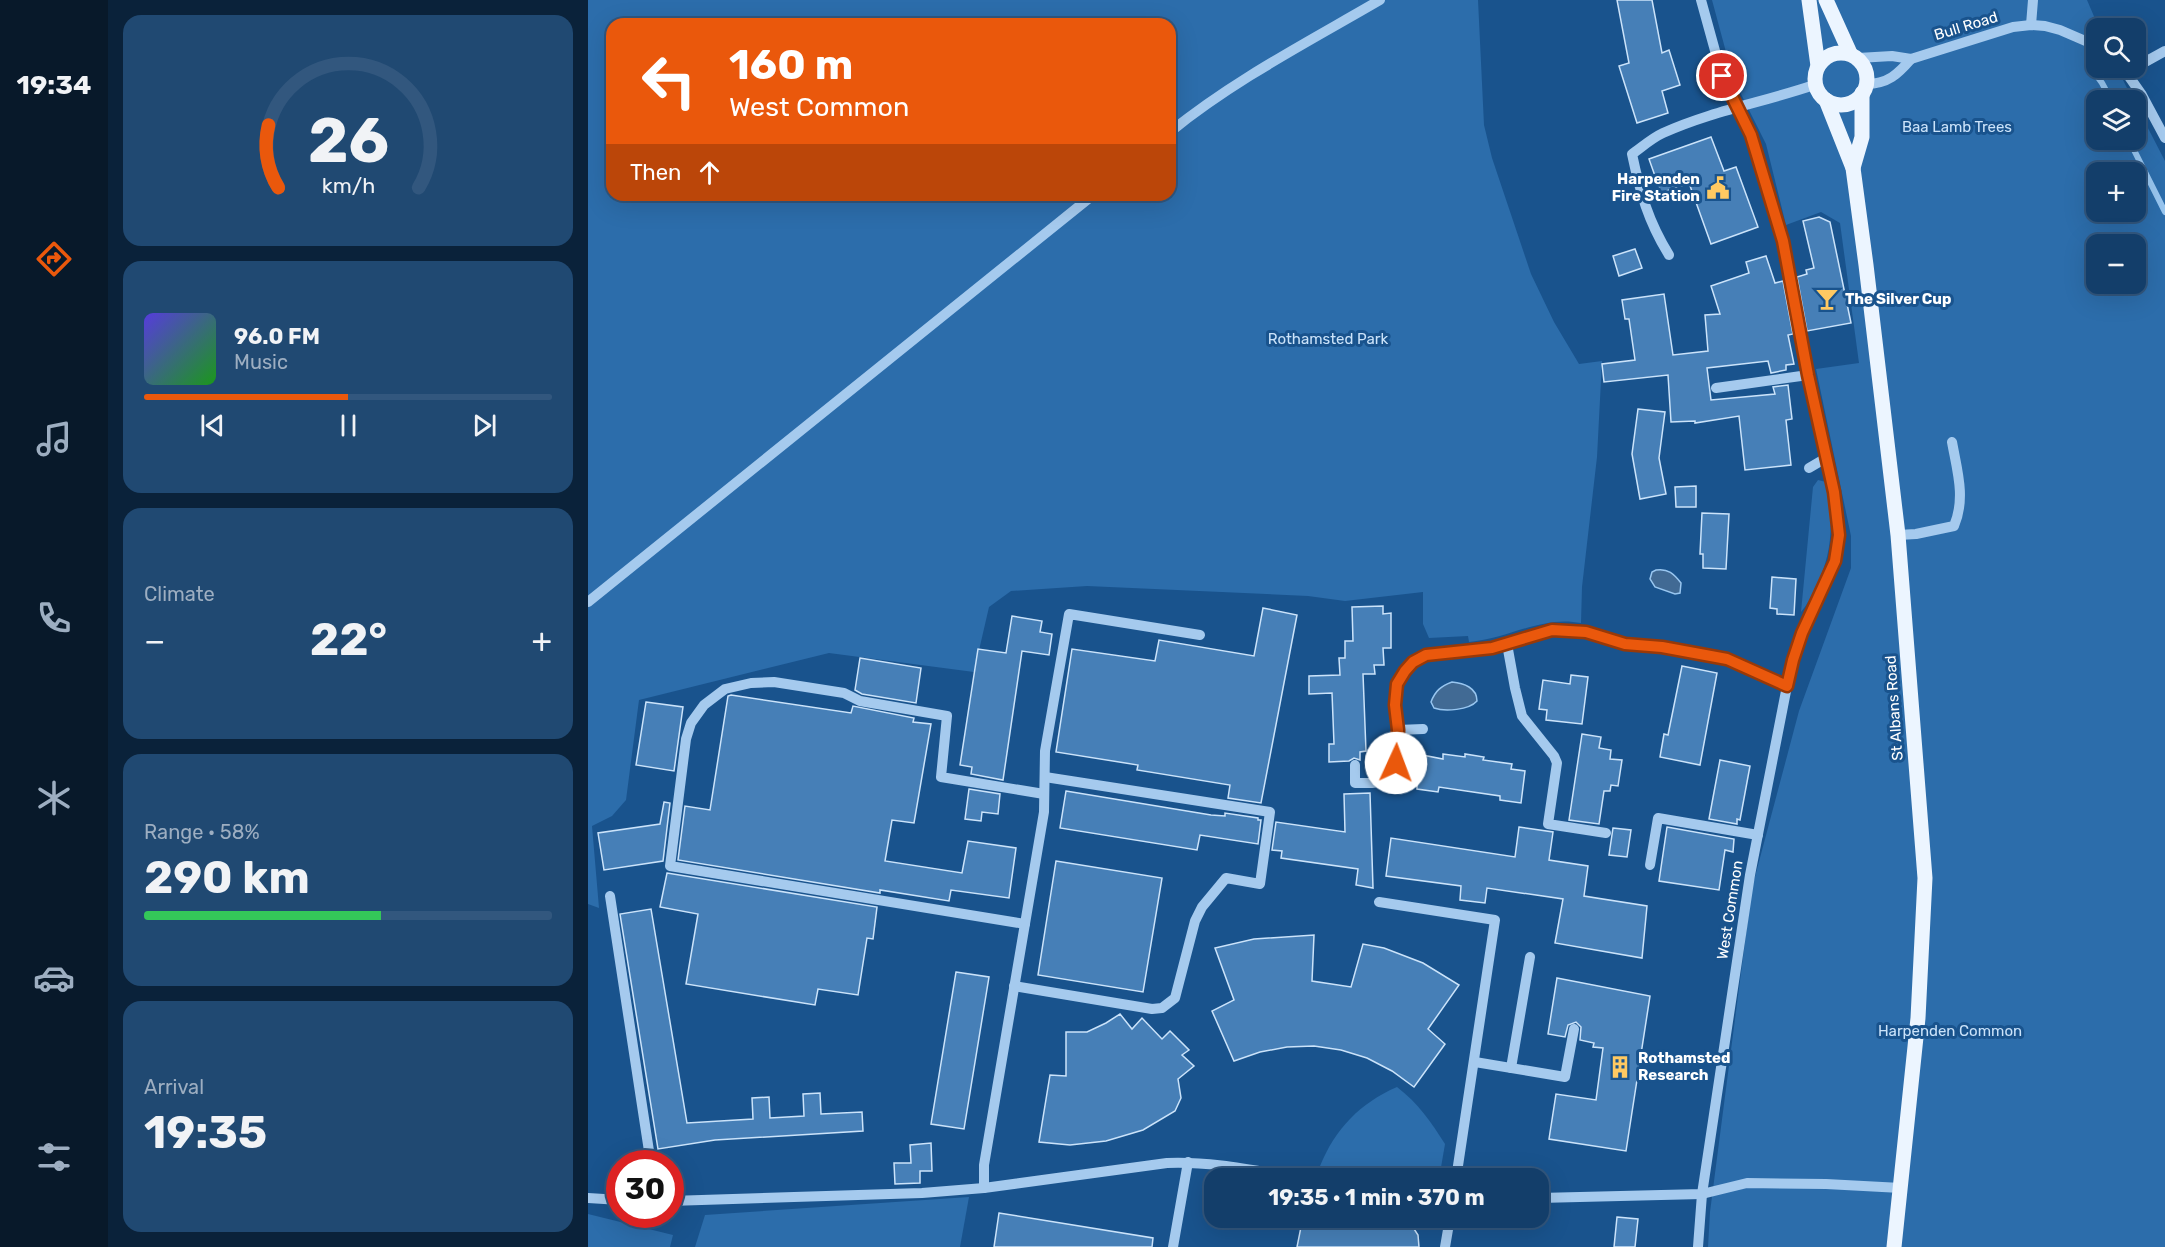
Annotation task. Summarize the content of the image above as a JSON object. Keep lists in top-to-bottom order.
{
  "streets": {
    "main road": ["St Albans Road"],
    "street": ["Bull Road", "West Common"]
  },
  "crossings": [
    ["Bull Road", "St Albans Road"]
  ],
  "parks": ["Baa Lamb Trees", "Rothamsted Park", "Harpenden Common"],
  "places": {
    "public building": ["Harpenden Fire Station"],
    "bar": ["The Silver Cup"],
    "building": ["Rothamsted Research"]
  },
  "page": {
    "tabs": "19:34",
    "map_buttons": ["+", "−"],
    "turn": ["160 m", "West Common"],
    "then": "Then",
    "song": ["96.0 FM", "Music"],
    "tile": [
      "Climate",
      ["Range · 58%", "290 km"],
      ["Arrival", "19:35"]
    ],
    "heat": ["−", "22°", "+"],
    "limit": "30",
    "trip": "19:35 · 1 min · 370 m",
    "gauge": ["26", "km/h"]
  }
}
